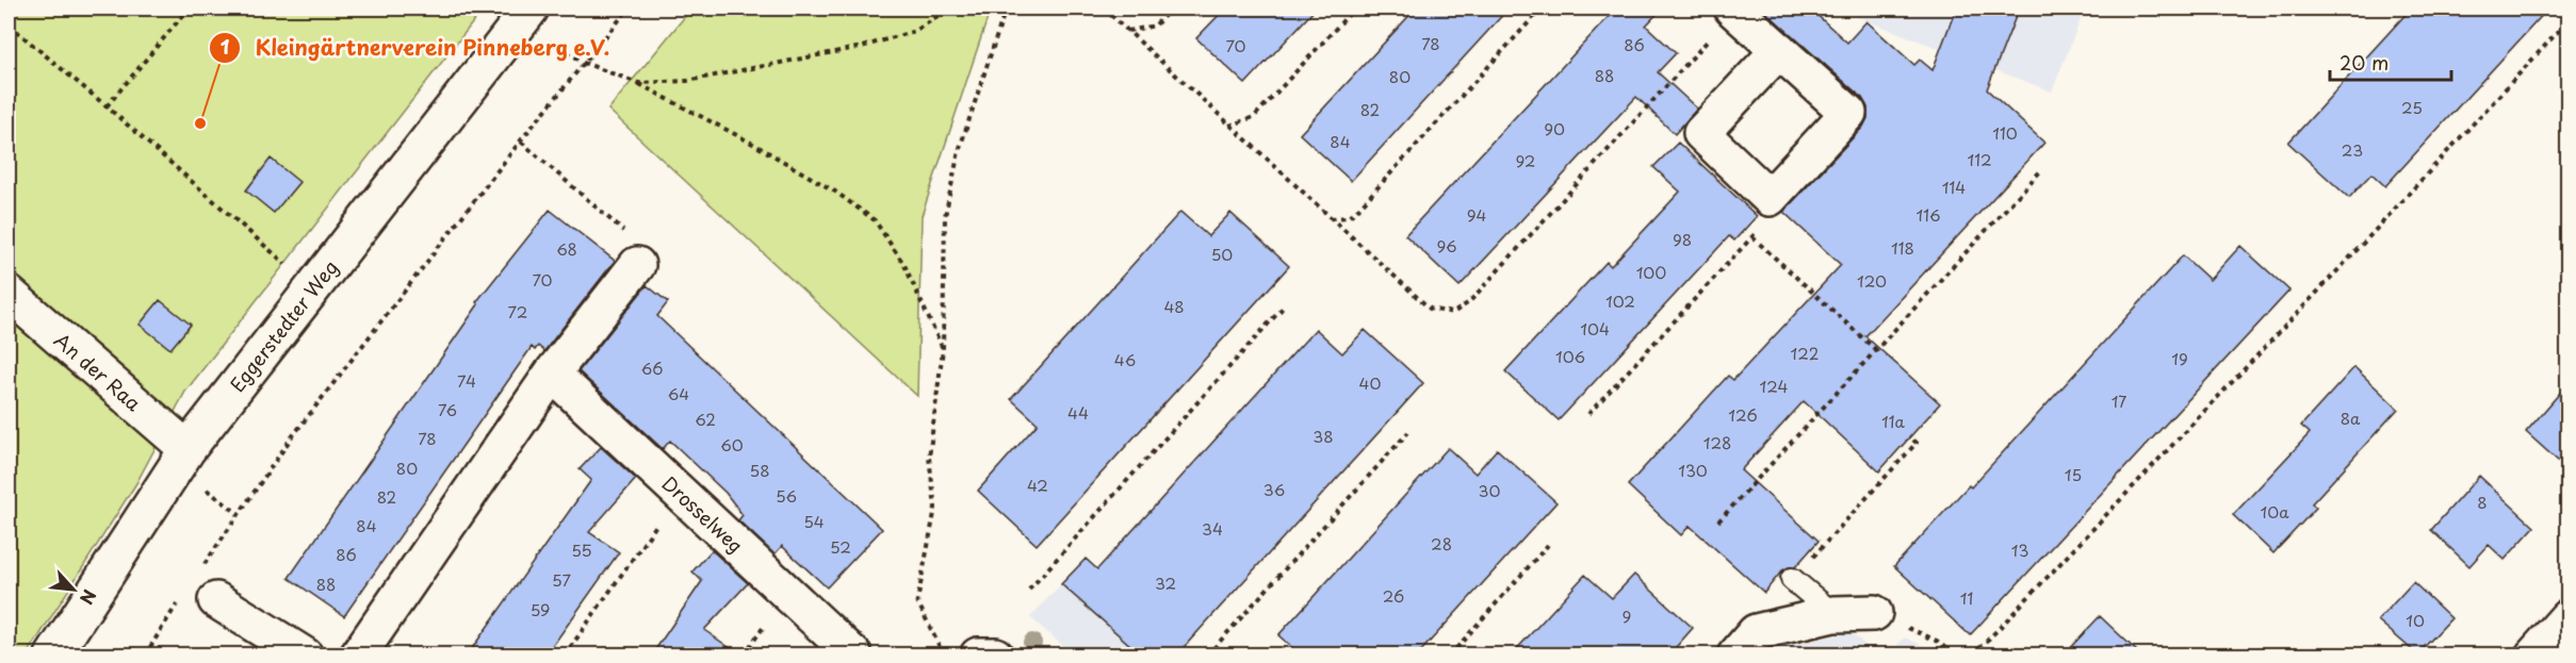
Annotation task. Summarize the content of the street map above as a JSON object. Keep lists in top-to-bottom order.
{
  "streets": {
    "street": ["Eggerstedter Weg", "An der Raa", "Drosselweg"]
  },
  "crossings": [
    ["Eggerstedter Weg", "An der Raa"]
  ],
  "places": ["Kleingärtnerverein Pinneberg e.V."],
  "house_numbers": [
    "78",
    "86",
    "70",
    "88",
    "80",
    "25",
    "82",
    "90",
    "110",
    "84",
    "23",
    "112",
    "92",
    "114",
    "94",
    "116",
    "98",
    "96",
    "118",
    "68",
    "50",
    "100",
    "70",
    "120",
    "102",
    "48",
    "72",
    "104",
    "122",
    "106",
    "19",
    "46",
    "66",
    "74",
    "40",
    "124",
    "64",
    "17",
    "76",
    "44",
    "126",
    "8a",
    "62",
    "11a",
    "38",
    "78",
    "128",
    "60",
    "80",
    "58",
    "130",
    "15",
    "42",
    "36",
    "30",
    "56",
    "82",
    "8",
    "10a",
    "54",
    "84",
    "34",
    "28",
    "52",
    "55",
    "13",
    "86",
    "57",
    "32",
    "88",
    "26",
    "11",
    "59",
    "9",
    "10"
  ],
  "scale_bar": "20 m",
  "north": "bottom right"
}
